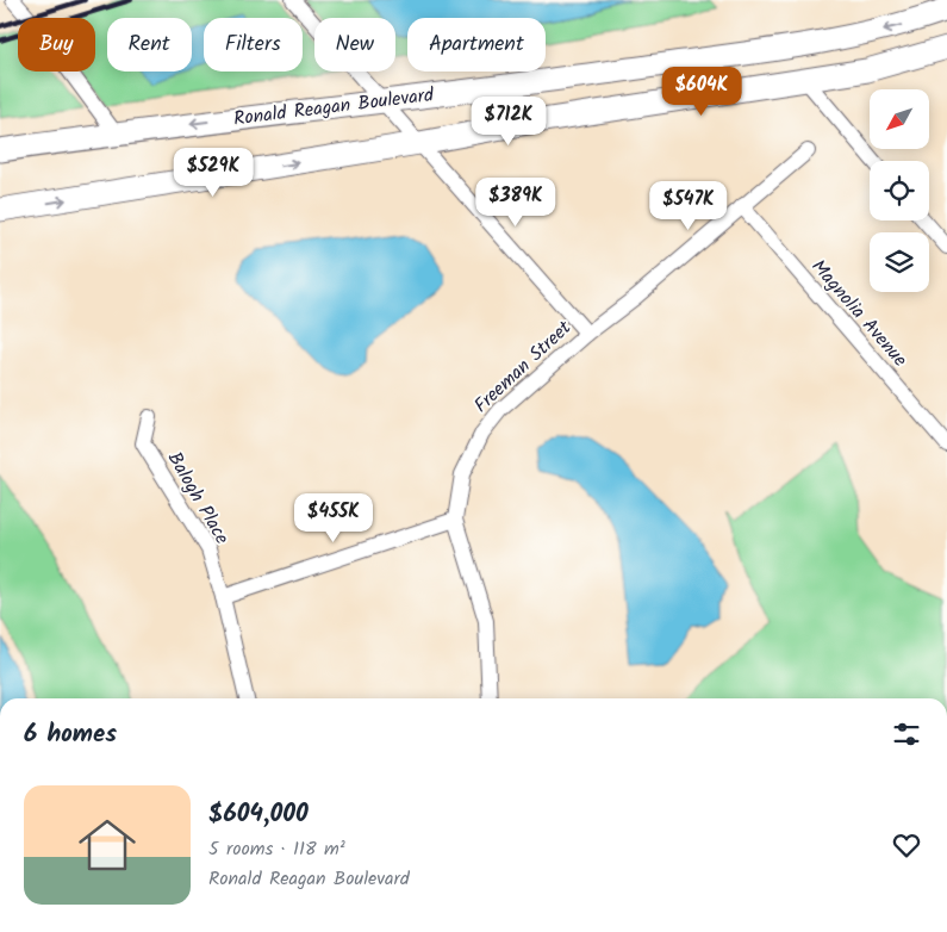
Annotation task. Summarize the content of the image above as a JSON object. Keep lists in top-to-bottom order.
{
  "streets": {
    "main road": ["Ronald Reagan Boulevard"],
    "street": ["Magnolia Avenue", "Freeman Street", "Balogh Place"]
  },
  "crossings": [
    ["Magnolia Avenue", "Freeman Street"]
  ],
  "north": "bottom left",
  "page": {
    "chip": [
      "Buy",
      "Rent",
      "Filters",
      "New",
      "Apartment"
    ],
    "price": [
      "$604K",
      "$712K",
      "$529K",
      "$389K",
      "$547K",
      "$455K"
    ],
    "heading": "6 homes",
    "list": [
      {
        "name": "$604,000",
        "note": "5 rooms · 118 m² · Ronald Reagan Boulevard"
      }
    ]
  }
}
